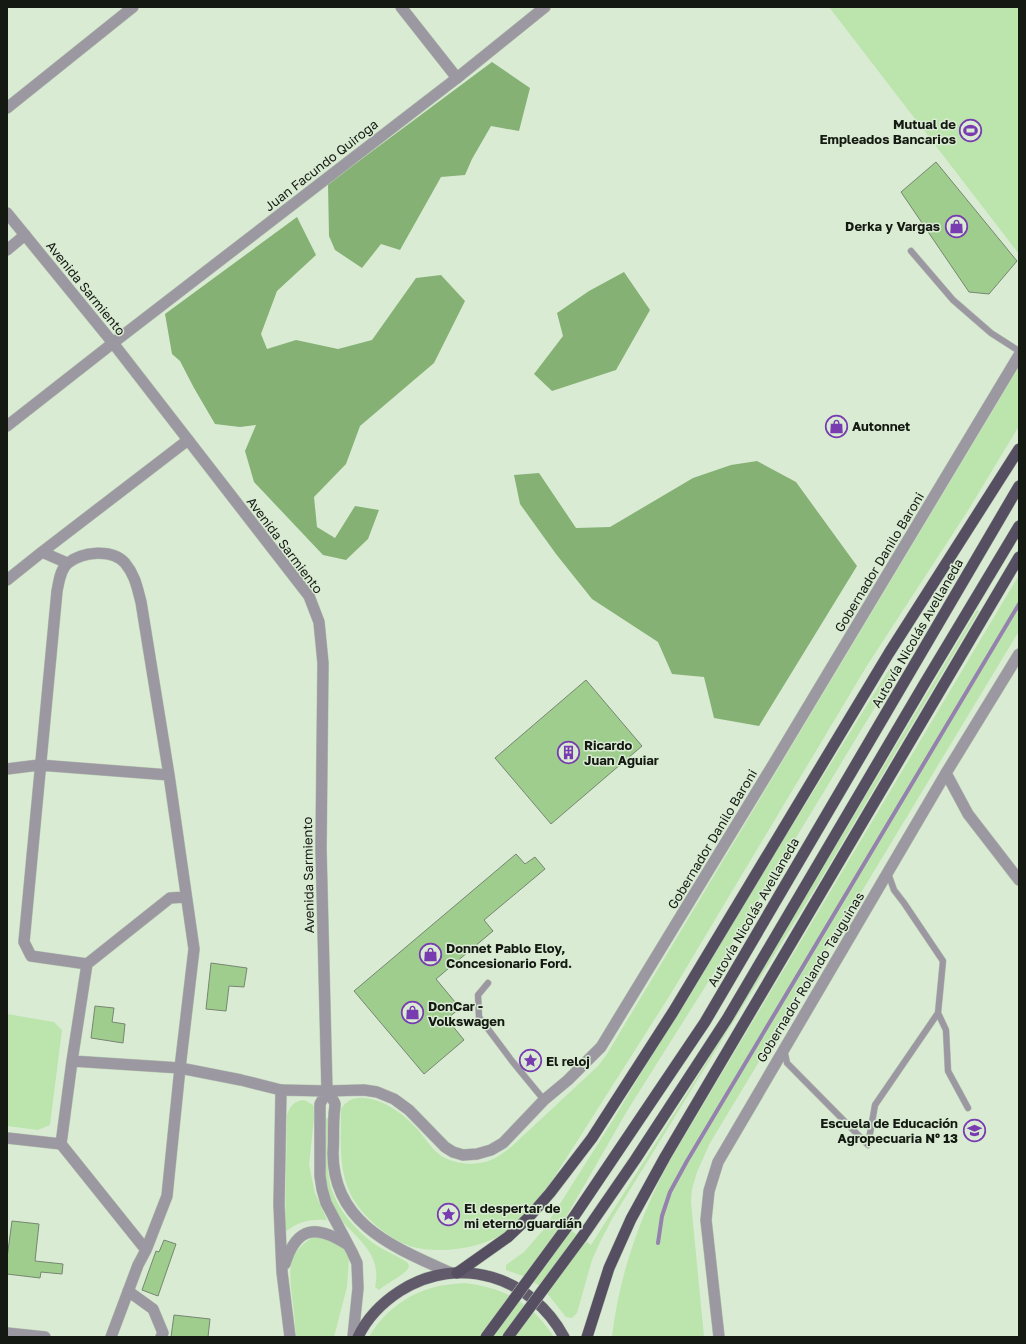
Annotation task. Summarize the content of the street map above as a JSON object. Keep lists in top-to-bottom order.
{
  "streets": {
    "highway": ["Autovía Nicolás Avellaneda"],
    "street": [
      "Juan Facundo Quiroga",
      "Avenida Sarmiento",
      "Gobernador Danilo Baroni",
      "Gobernador Rolando Tauguinas"
    ]
  },
  "crossings": [
    ["Juan Facundo Quiroga", "Avenida Sarmiento"],
    ["Avenida Sarmiento", "Gobernador Danilo Baroni"]
  ],
  "places": {
    "sports": ["Mutual de Empleados Bancarios"],
    "shop": [
      "Derka y Vargas",
      "Autonnet",
      "Donnet Pablo Eloy, Concesionario Ford.",
      "DonCar - Volkswagen"
    ],
    "building": ["Ricardo Juan Aguiar"],
    "place": ["El reloj", "El despertar de mi eterno guardián"],
    "school or university": ["Escuela de Educación Agropecuaria N° 13"]
  }
}
